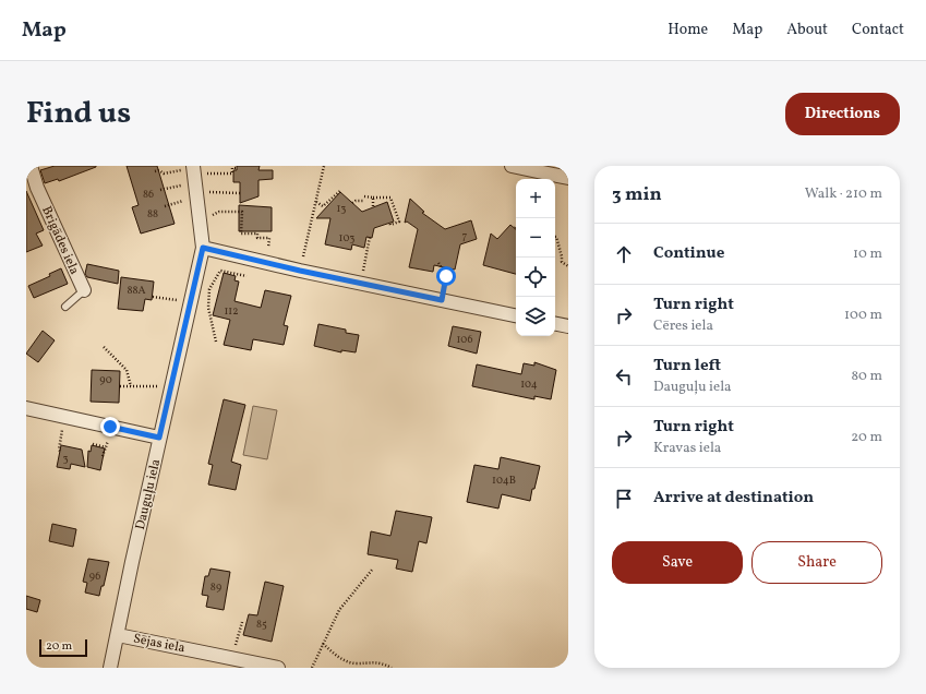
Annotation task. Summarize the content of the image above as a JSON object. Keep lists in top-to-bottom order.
{
  "streets": {
    "street": ["Brigādes iela", "Dauguļu iela", "Sējas iela"]
  },
  "crossings": [
    ["Dauguļu iela", "Sējas iela"]
  ],
  "house_numbers": [
    "86",
    "13",
    "88",
    "7",
    "103",
    "88A",
    "112",
    "106",
    "90",
    "104",
    "3",
    "104B",
    "96",
    "89",
    "85"
  ],
  "scale_bar": "20 m",
  "page": {
    "header": "Map",
    "nav": [
      "Home",
      "Map",
      "About",
      "Contact"
    ],
    "title": "Find us",
    "buttons": [
      "Directions",
      ["Save", "Share"]
    ],
    "heading": ["3 min", "Walk · 210 m"],
    "map_buttons": ["+", "−"],
    "list": [
      ["Continue", "10 m"],
      ["Turn right", "Cēres iela", "100 m"],
      ["Turn left", "Dauguļu iela", "80 m"],
      ["Turn right", "Kravas iela", "20 m"],
      "Arrive at destination"
    ],
    "scale": "20 m"
  }
}
